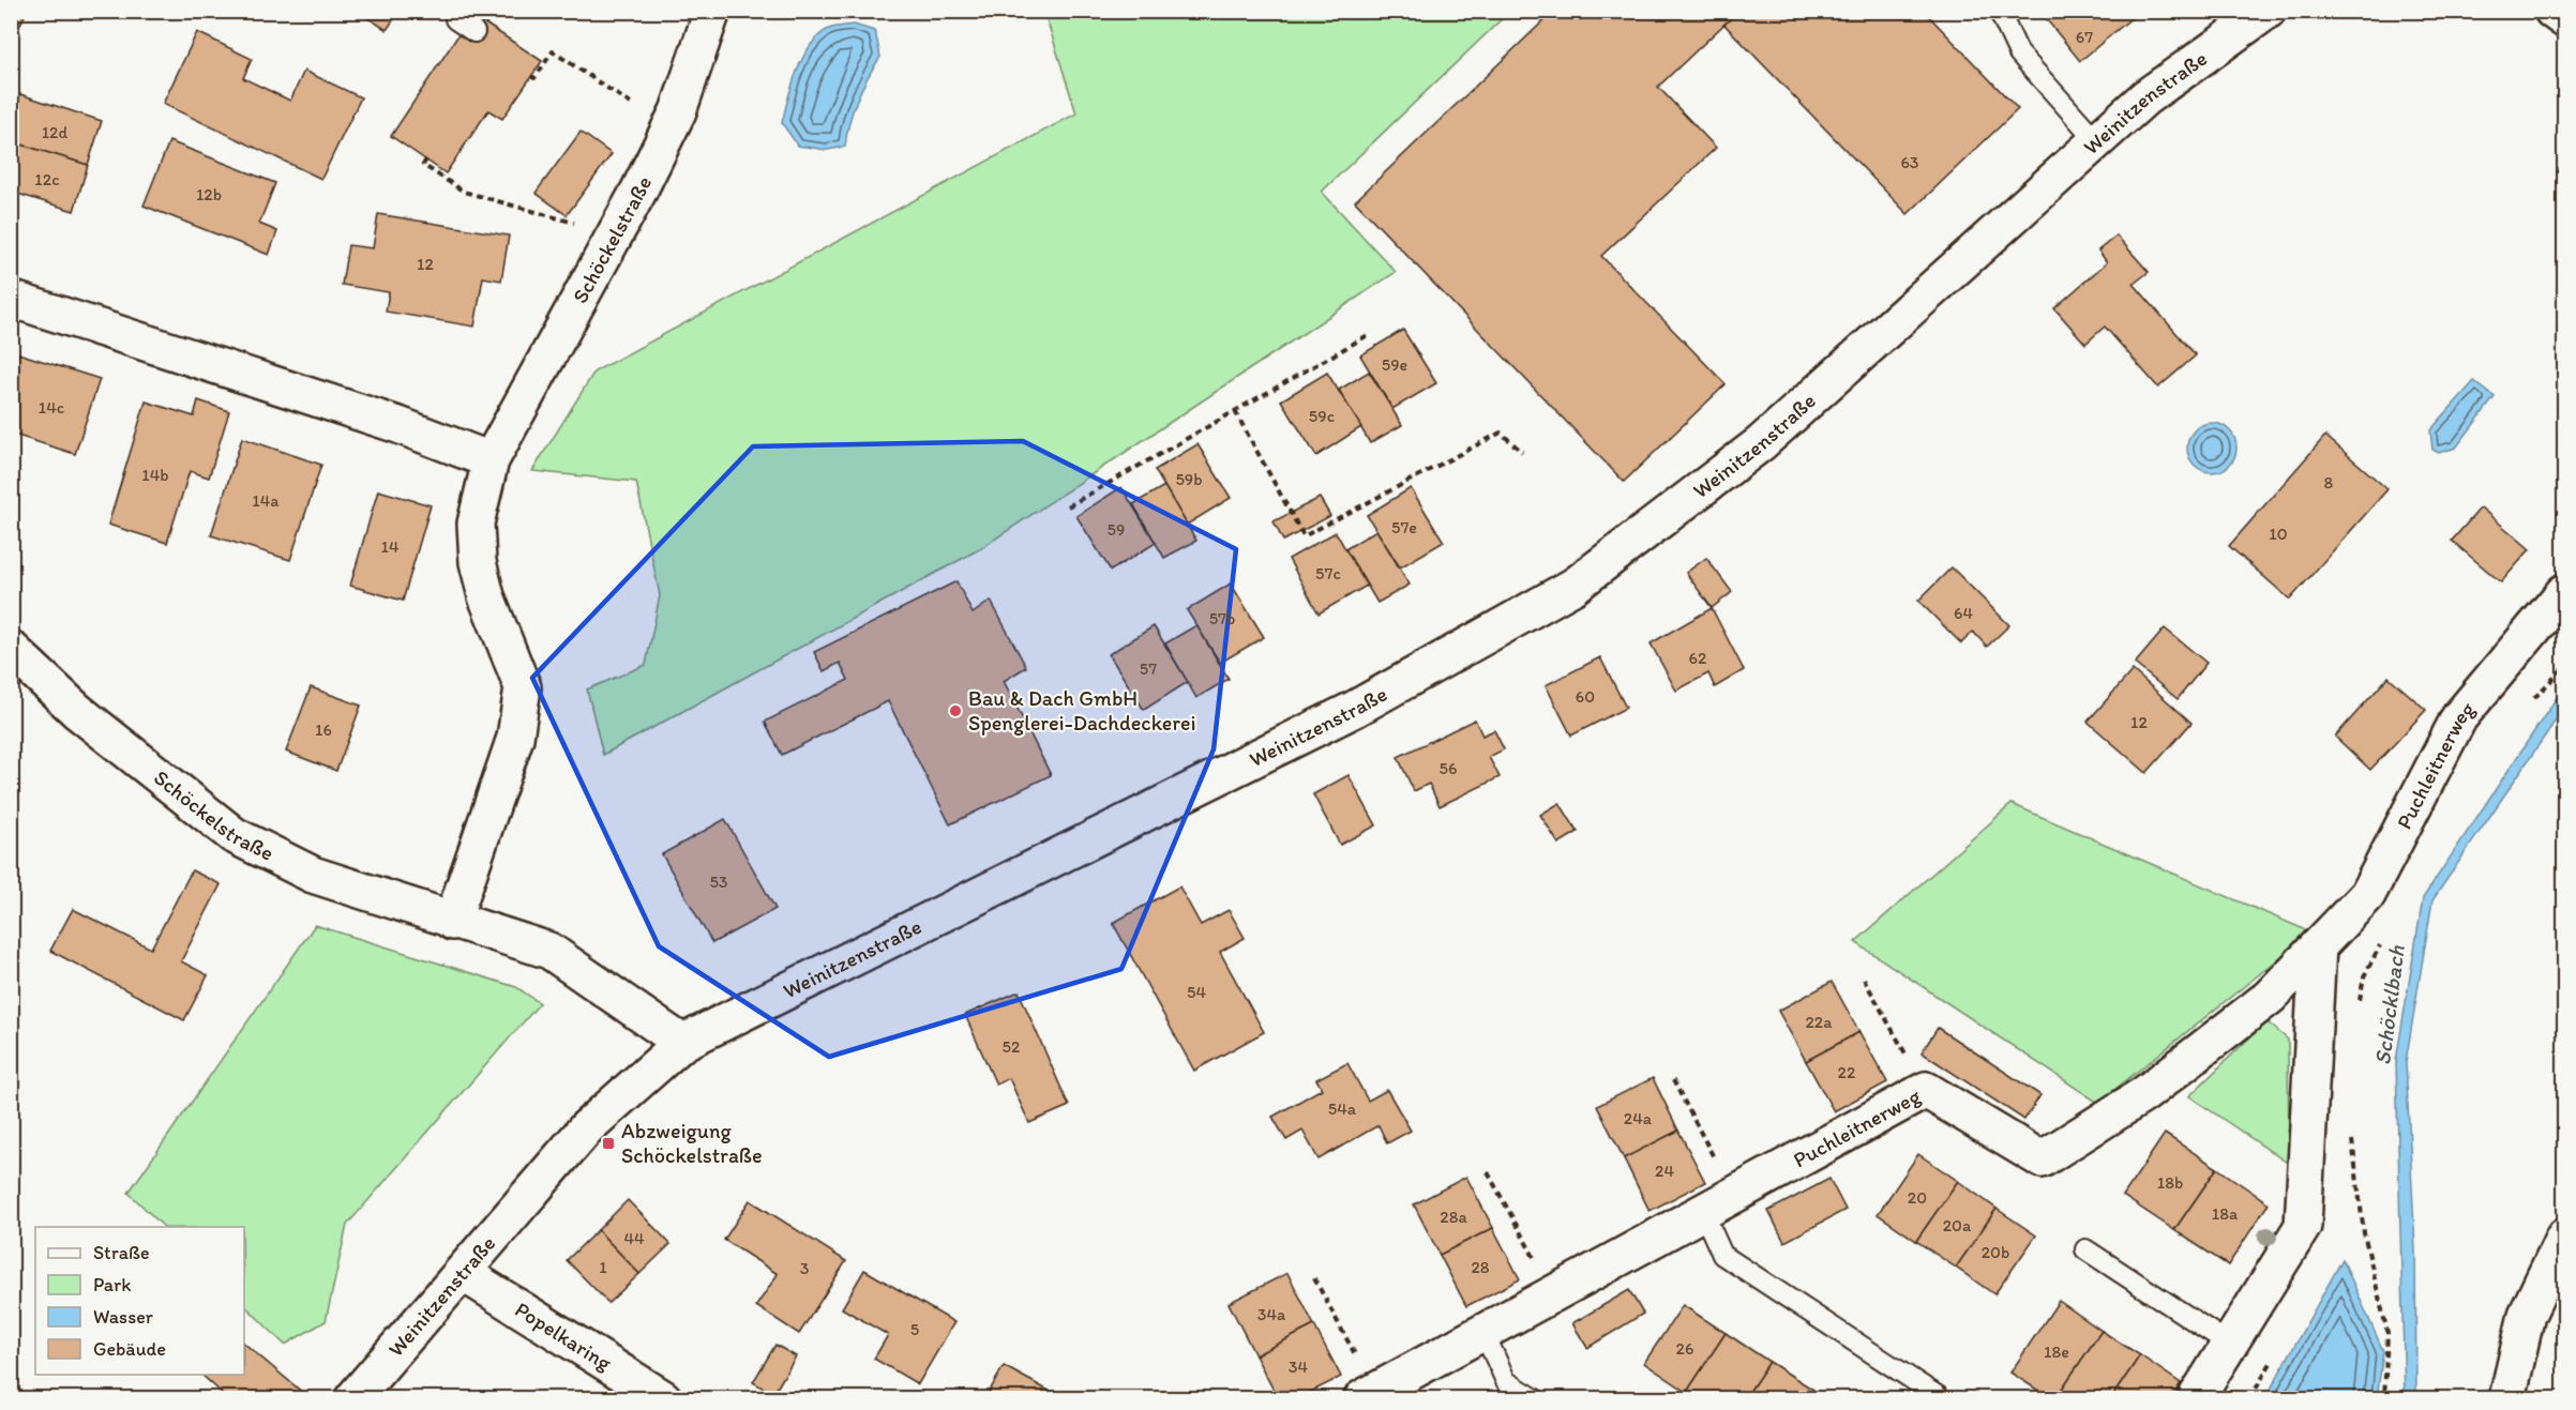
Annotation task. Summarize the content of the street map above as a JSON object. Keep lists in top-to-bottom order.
{
  "streets": {
    "street": [
      "Weinitzenstraße",
      "Schöckelstraße",
      "Puchleitnerweg",
      "Popelkaring"
    ]
  },
  "crossings": [
    ["Weinitzenstraße", "Schöckelstraße"],
    ["Weinitzenstraße", "Popelkaring"]
  ],
  "water": ["Schöcklbach"],
  "places": {
    "other": ["Bau & Dach GmbH Spenglerei-Dachdeckerei"],
    "transit": ["Abzweigung Schöckelstraße"]
  },
  "house_numbers": [
    "67",
    "12d",
    "63",
    "12c",
    "12b",
    "12",
    "59e",
    "14c",
    "59c",
    "14b",
    "59b",
    "8",
    "14a",
    "57e",
    "59",
    "10",
    "14",
    "57c",
    "64",
    "57b",
    "62",
    "57",
    "60",
    "12",
    "16",
    "56",
    "53",
    "54",
    "22a",
    "52",
    "22",
    "54a",
    "24a",
    "24",
    "18b",
    "20",
    "18a",
    "28a",
    "20a",
    "44",
    "20b",
    "1",
    "28",
    "3",
    "34a",
    "5",
    "26",
    "18e",
    "34"
  ],
  "legend": [
    "Straße",
    "Park",
    "Wasser",
    "Gebäude"
  ]
}
